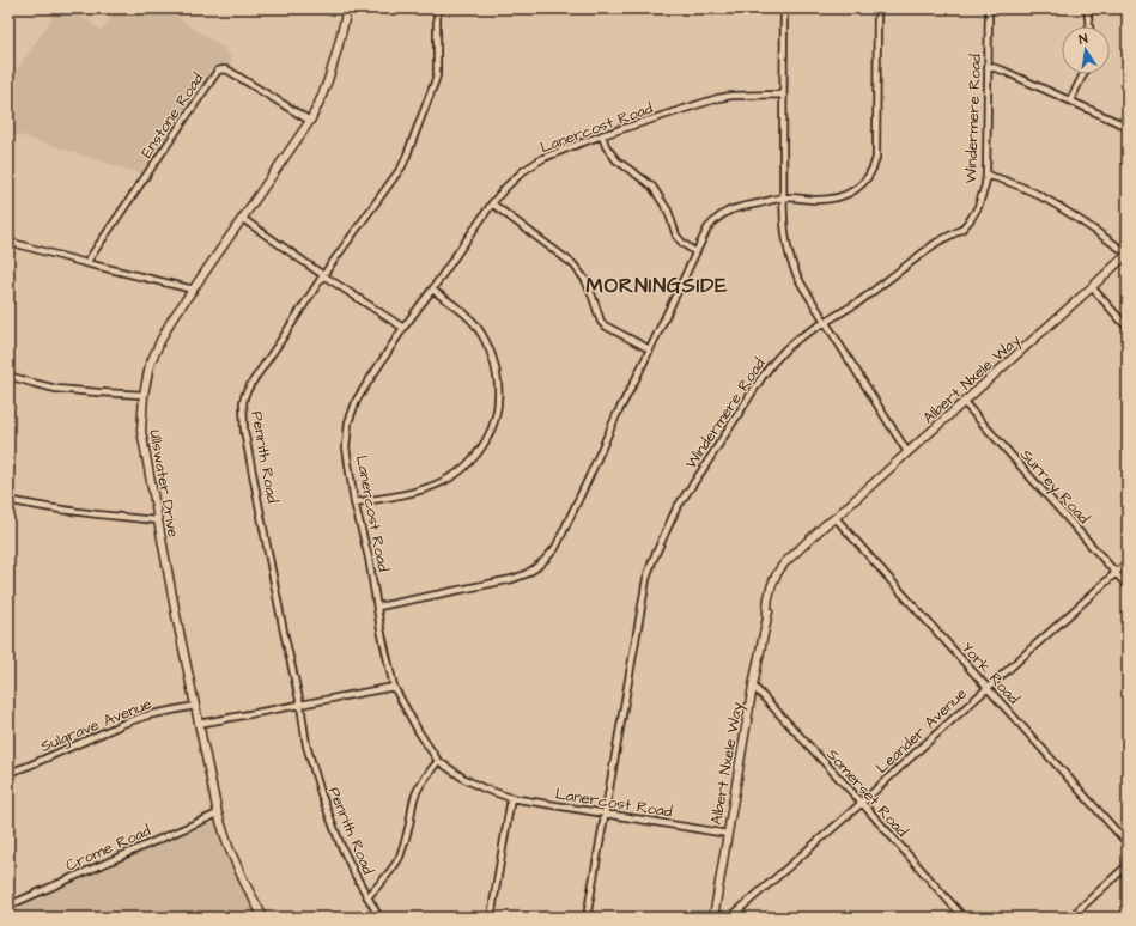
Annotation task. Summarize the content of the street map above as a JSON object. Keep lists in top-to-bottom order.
{
  "streets": {
    "street": [
      "Enstone Road",
      "Windermere Road",
      "Lanercost Road",
      "Albert Nxele Way",
      "Penrith Road",
      "Ullswater Drive",
      "Surrey Road",
      "York Road",
      "Sulgrave Avenue",
      "Leander Avenue",
      "Somerset Road",
      "Crome Road"
    ]
  },
  "crossings": [
    ["Enstone Road", "Ullswater Drive"],
    ["Windermere Road", "Lanercost Road"],
    ["Lanercost Road", "Albert Nxele Way"],
    ["Albert Nxele Way", "Surrey Road"],
    ["Albert Nxele Way", "York Road"],
    ["Albert Nxele Way", "Somerset Road"],
    ["Ullswater Drive", "Sulgrave Avenue"],
    ["Ullswater Drive", "Crome Road"],
    ["Surrey Road", "Leander Avenue"],
    ["York Road", "Leander Avenue"],
    ["Leander Avenue", "Somerset Road"]
  ],
  "districts": ["MORNINGSIDE"],
  "north": "top"
}
